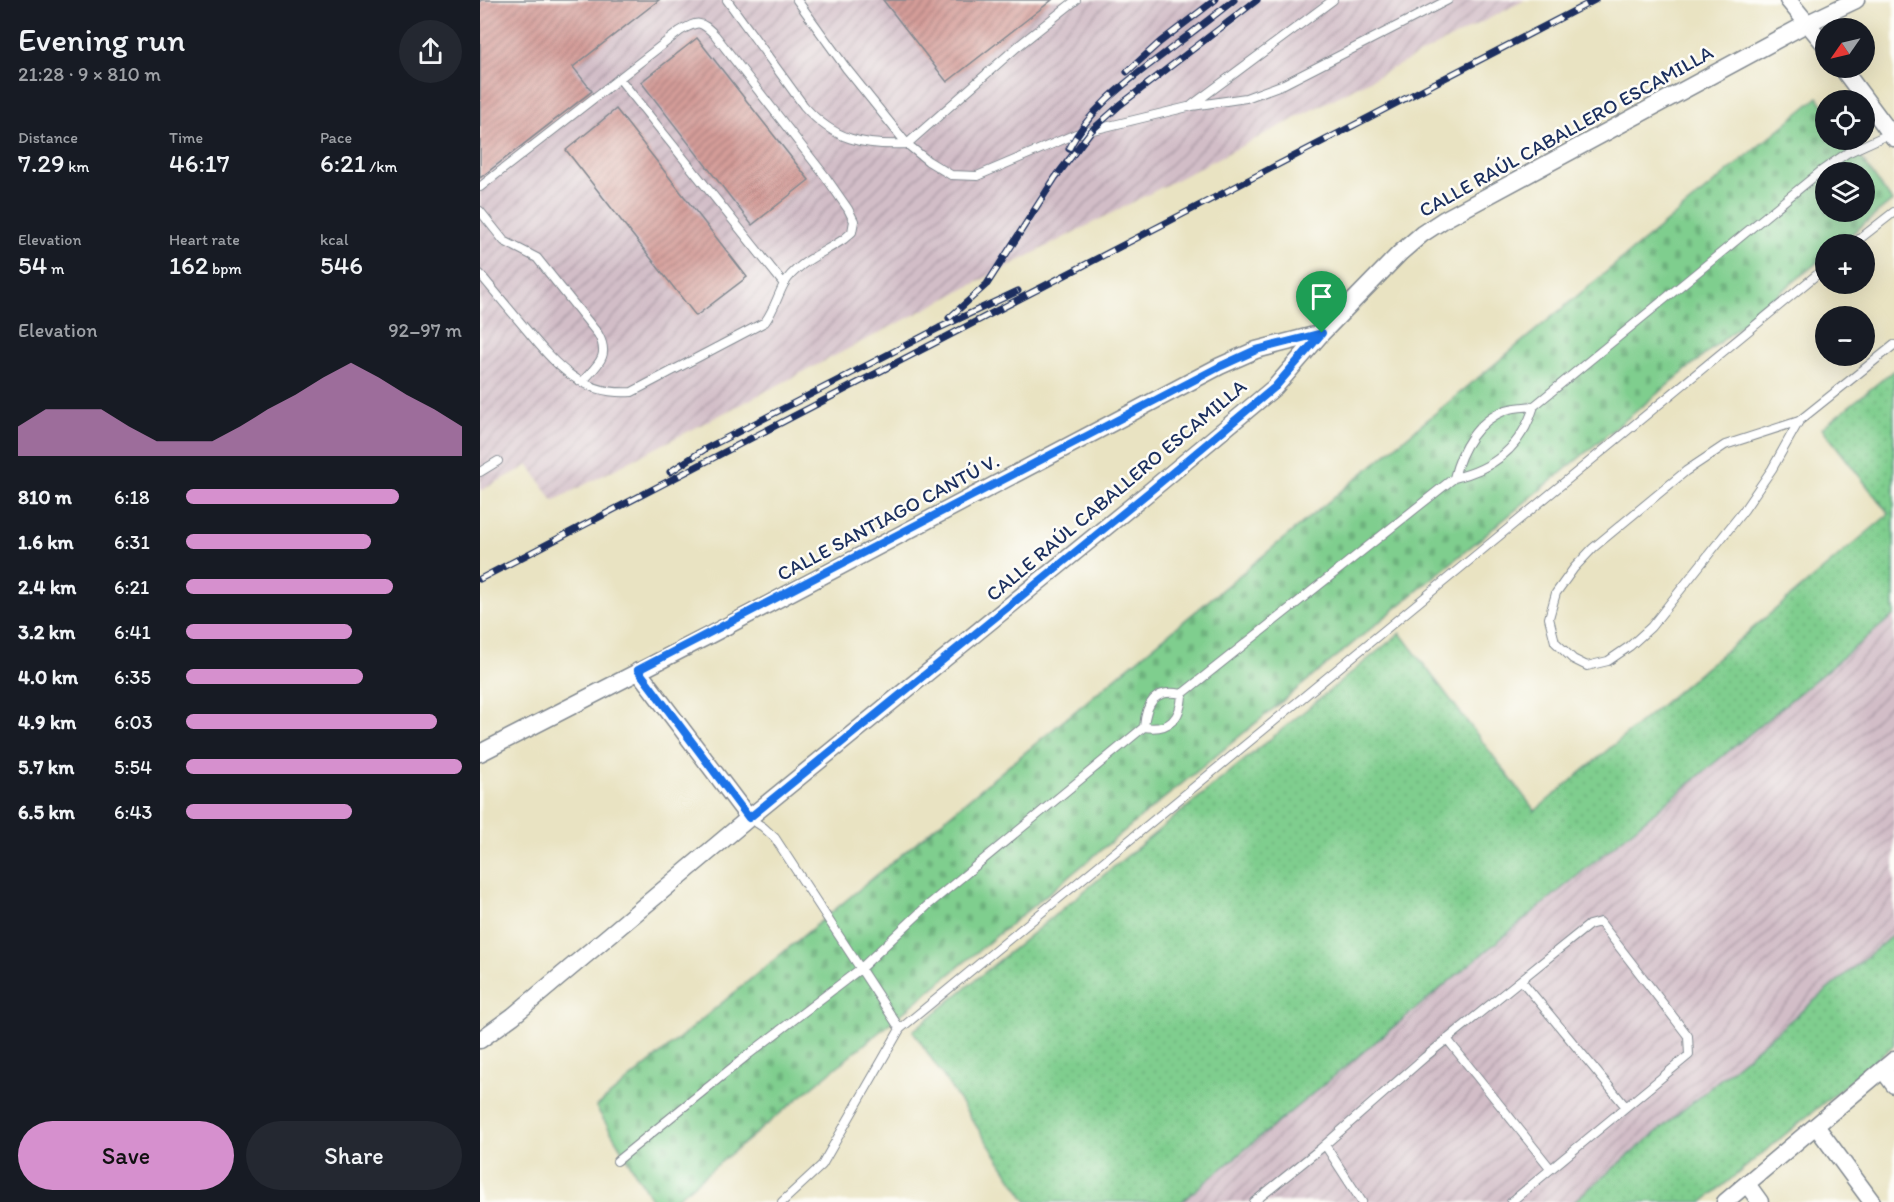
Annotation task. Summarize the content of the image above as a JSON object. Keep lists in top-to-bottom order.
{
  "streets": {
    "street": ["CALLE RAÚL CABALLERO ESCAMILLA", "CALLE SANTIAGO CANTÚ V."]
  },
  "crossings": [
    ["CALLE RAÚL CABALLERO ESCAMILLA", "CALLE SANTIAGO CANTÚ V."]
  ],
  "north": "bottom left",
  "page": {
    "heading": ["Evening run", "21:28 · 9 × 810 m"],
    "map_buttons": ["+", "−"],
    "stats": [
      ["Distance", "7.29 km"],
      ["Time", "46:17"],
      ["Pace", "6:21 /km"],
      ["Elevation", "54 m"],
      ["Heart rate", "162 bpm"],
      ["kcal", "546"]
    ],
    "chart": ["Elevation", "92–97 m"],
    "list": [
      {
        "name": "810 m",
        "note": "6:18"
      },
      {
        "name": "1.6 km",
        "note": "6:31"
      },
      {
        "name": "2.4 km",
        "note": "6:21"
      },
      {
        "name": "3.2 km",
        "note": "6:41"
      },
      {
        "name": "4.0 km",
        "note": "6:35"
      },
      {
        "name": "4.9 km",
        "note": "6:03"
      },
      {
        "name": "5.7 km",
        "note": "5:54"
      },
      {
        "name": "6.5 km",
        "note": "6:43"
      }
    ],
    "buttons": ["Save", "Share"]
  }
}
